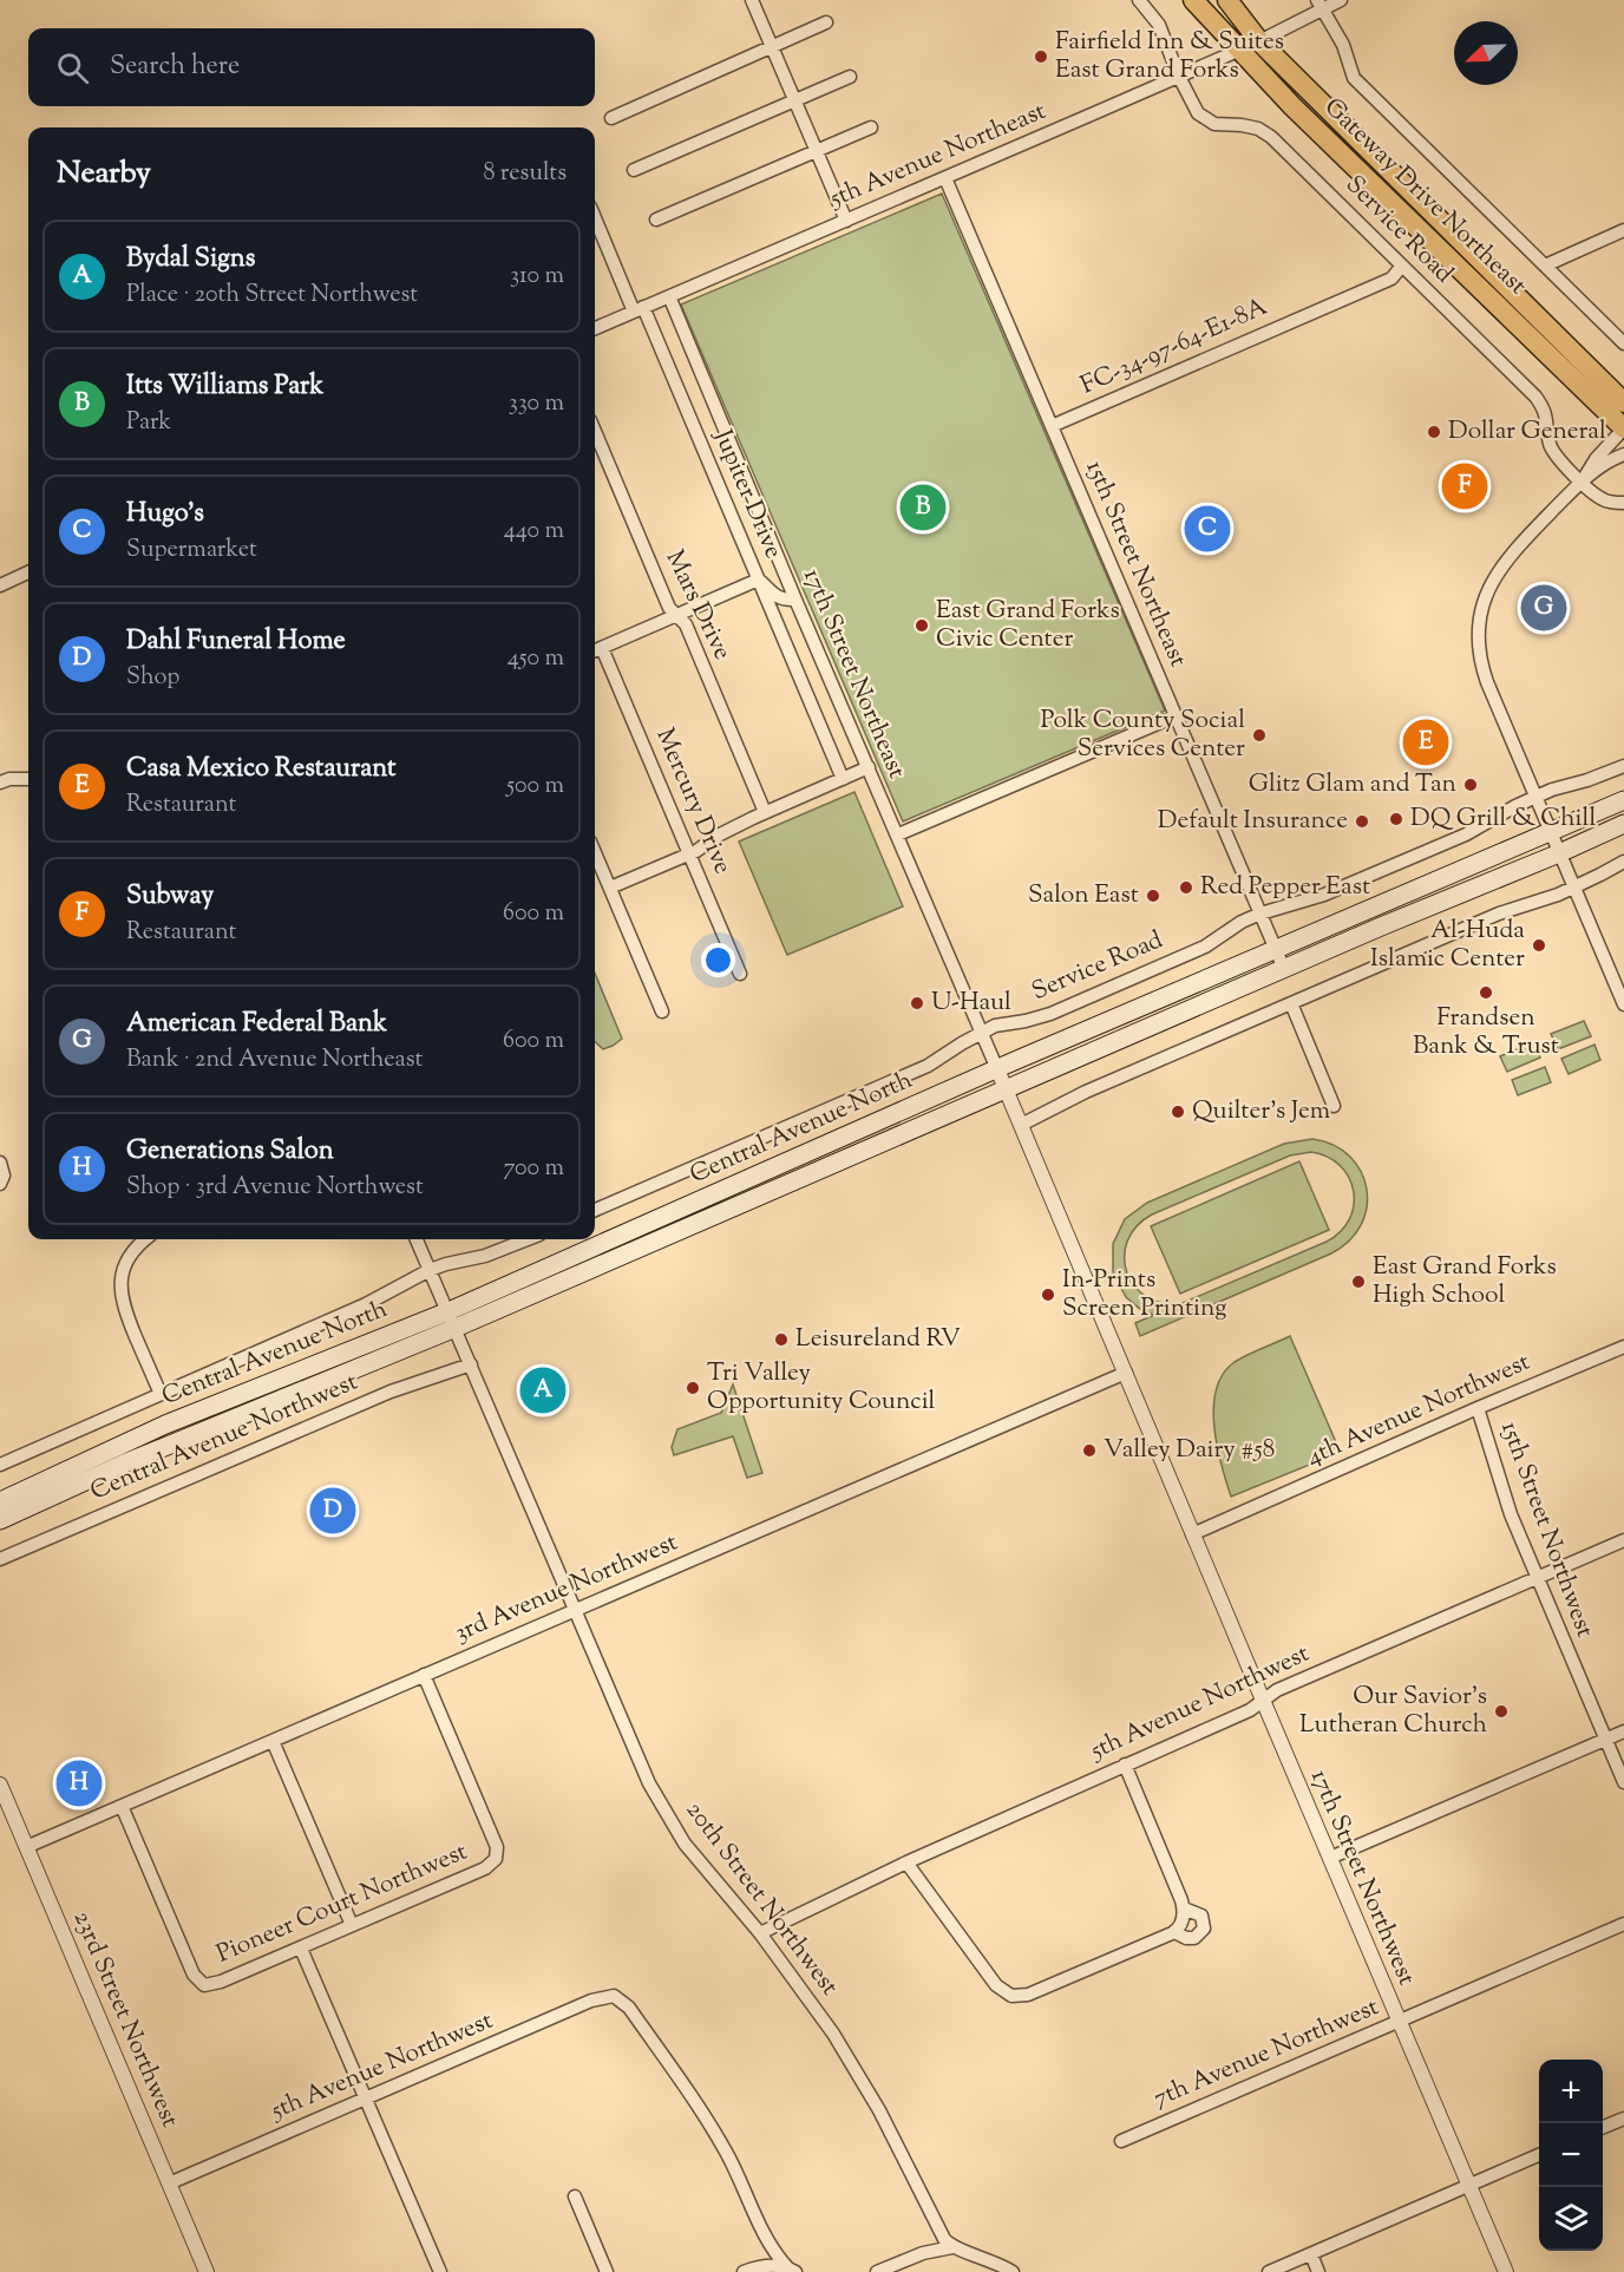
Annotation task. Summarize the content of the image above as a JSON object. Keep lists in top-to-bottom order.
{
  "streets": {
    "highway": ["Gateway Drive Northeast"],
    "main road": ["Central Avenue North"],
    "street": [
      "5th Avenue Northeast",
      "Service Road",
      "FC-34-97-64-E1-8A",
      "Jupiter Drive",
      "15th Street Northeast",
      "Mars Drive",
      "17th Street Northeast",
      "Mercury Drive",
      "4th Avenue Northwest",
      "Central Avenue Northwest",
      "15th Street Northwest",
      "3rd Avenue Northwest",
      "5th Avenue Northwest",
      "17th Street Northwest",
      "20th Street Northwest",
      "Pioneer Court Northwest",
      "23rd Street Northwest",
      "7th Avenue Northwest"
    ]
  },
  "crossings": [
    ["5th Avenue Northeast", "Gateway Drive Northeast"],
    ["5th Avenue Northeast", "Service Road"],
    ["5th Avenue Northeast", "Jupiter Drive"],
    ["5th Avenue Northeast", "15th Street Northeast"],
    ["5th Avenue Northeast", "17th Street Northeast"],
    ["Service Road", "FC-34-97-64-E1-8A"],
    ["Service Road", "15th Street Northeast"],
    ["Service Road", "17th Street Northeast"],
    ["FC-34-97-64-E1-8A", "15th Street Northeast"],
    ["15th Street Northeast", "Central Avenue North"],
    ["17th Street Northeast", "Central Avenue North"],
    ["17th Street Northeast", "17th Street Northwest"],
    ["Central Avenue North", "17th Street Northwest"],
    ["Central Avenue North", "20th Street Northwest"],
    ["4th Avenue Northwest", "15th Street Northwest"],
    ["4th Avenue Northwest", "17th Street Northwest"],
    ["Central Avenue Northwest", "20th Street Northwest"],
    ["15th Street Northwest", "5th Avenue Northwest"],
    ["3rd Avenue Northwest", "17th Street Northwest"],
    ["3rd Avenue Northwest", "20th Street Northwest"],
    ["3rd Avenue Northwest", "Pioneer Court Northwest"],
    ["3rd Avenue Northwest", "23rd Street Northwest"],
    ["5th Avenue Northwest", "17th Street Northwest"],
    ["5th Avenue Northwest", "20th Street Northwest"],
    ["5th Avenue Northwest", "23rd Street Northwest"],
    ["17th Street Northwest", "7th Avenue Northwest"]
  ],
  "places": [
    "Fairfield Inn & Suites East Grand Forks",
    "Dollar General",
    "East Grand Forks Civic Center",
    "Polk County Social Services Center",
    "Glitz Glam and Tan",
    "DQ Grill & Chill",
    "Default Insurance",
    "Red Pepper East",
    "Salon East",
    "Al-Huda Islamic Center",
    "Frandsen Bank & Trust",
    "U-Haul",
    "Quilter's Jem",
    "East Grand Forks High School",
    "In-Prints Screen Printing",
    "Leisureland RV",
    "Tri Valley Opportunity Council",
    "Valley Dairy #58",
    "Our Savior's Lutheran Church"
  ],
  "north": "bottom left",
  "page": {
    "search": "Search here",
    "heading": ["Nearby", "8 results"],
    "list": [
      {
        "mark": "A",
        "name": "Bydal Signs",
        "note": "Place · 20th Street Northwest",
        "value": "310 m"
      },
      {
        "mark": "B",
        "name": "Itts Williams Park",
        "note": "Park",
        "value": "330 m"
      },
      {
        "mark": "C",
        "name": "Hugo's",
        "note": "Supermarket",
        "value": "440 m"
      },
      {
        "mark": "D",
        "name": "Dahl Funeral Home",
        "note": "Shop",
        "value": "450 m"
      },
      {
        "mark": "E",
        "name": "Casa Mexico Restaurant",
        "note": "Restaurant",
        "value": "500 m"
      },
      {
        "mark": "F",
        "name": "Subway",
        "note": "Restaurant",
        "value": "600 m"
      },
      {
        "mark": "G",
        "name": "American Federal Bank",
        "note": "Bank · 2nd Avenue Northeast",
        "value": "600 m"
      },
      {
        "mark": "H",
        "name": "Generations Salon",
        "note": "Shop · 3rd Avenue Northwest",
        "value": "700 m"
      }
    ],
    "pins": [
      "F",
      "B",
      "C",
      "G",
      "E",
      "A",
      "D",
      "H"
    ],
    "map_buttons": ["+", "−"]
  }
}
